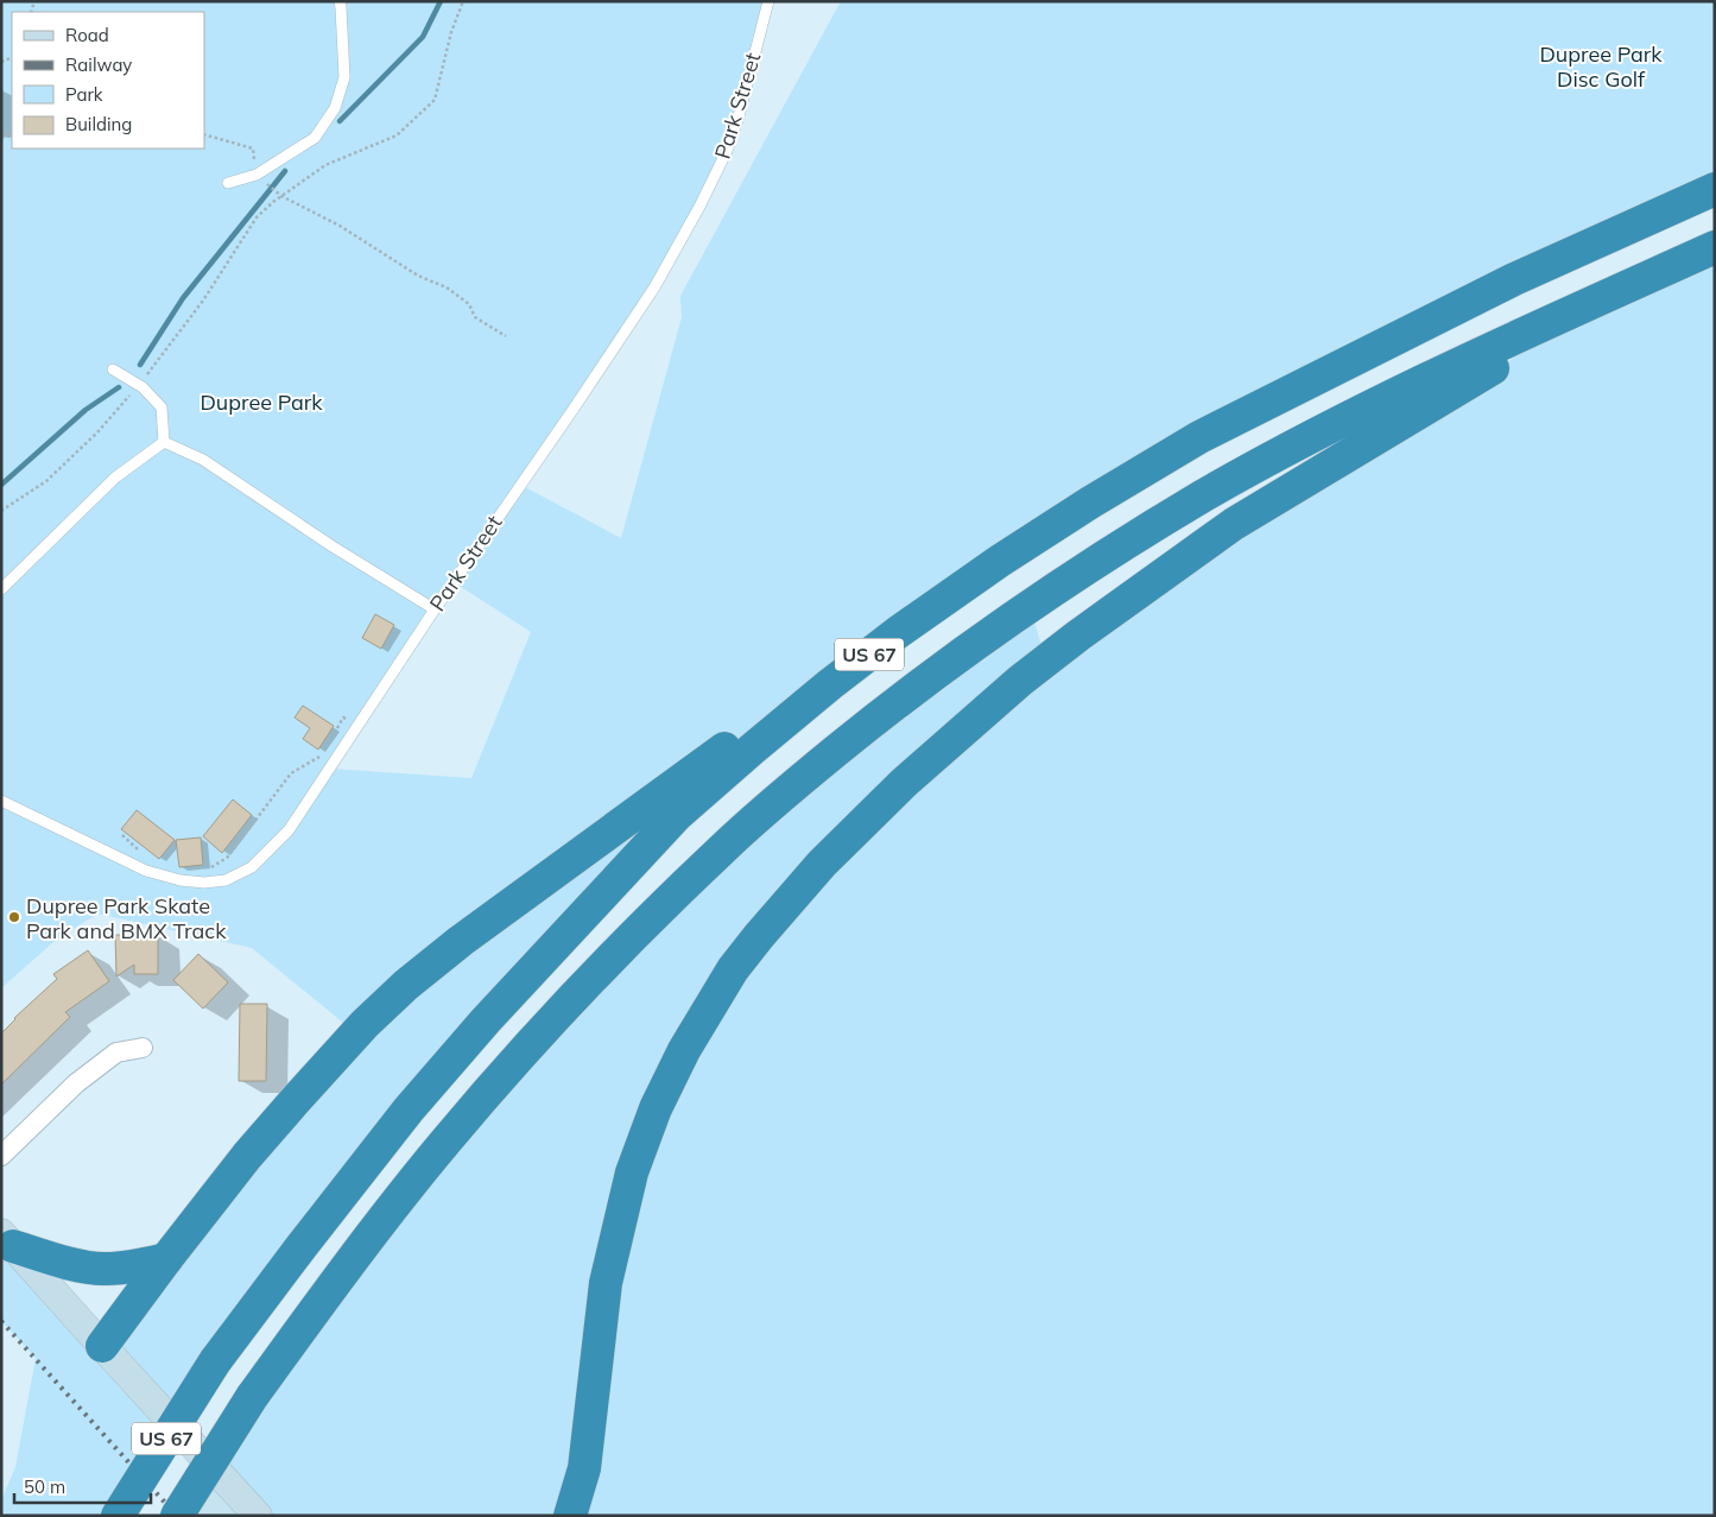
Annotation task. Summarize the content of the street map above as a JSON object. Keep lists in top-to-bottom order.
{
  "streets": {
    "highway": ["US 67"],
    "lane": ["Park Street"]
  },
  "parks": ["Dupree Park Disc Golf", "Dupree Park"],
  "places": ["Dupree Park Skate Park and BMX Track"],
  "legend": [
    "Road",
    "Railway",
    "Park",
    "Building"
  ],
  "scale_bar": "50 m"
}
